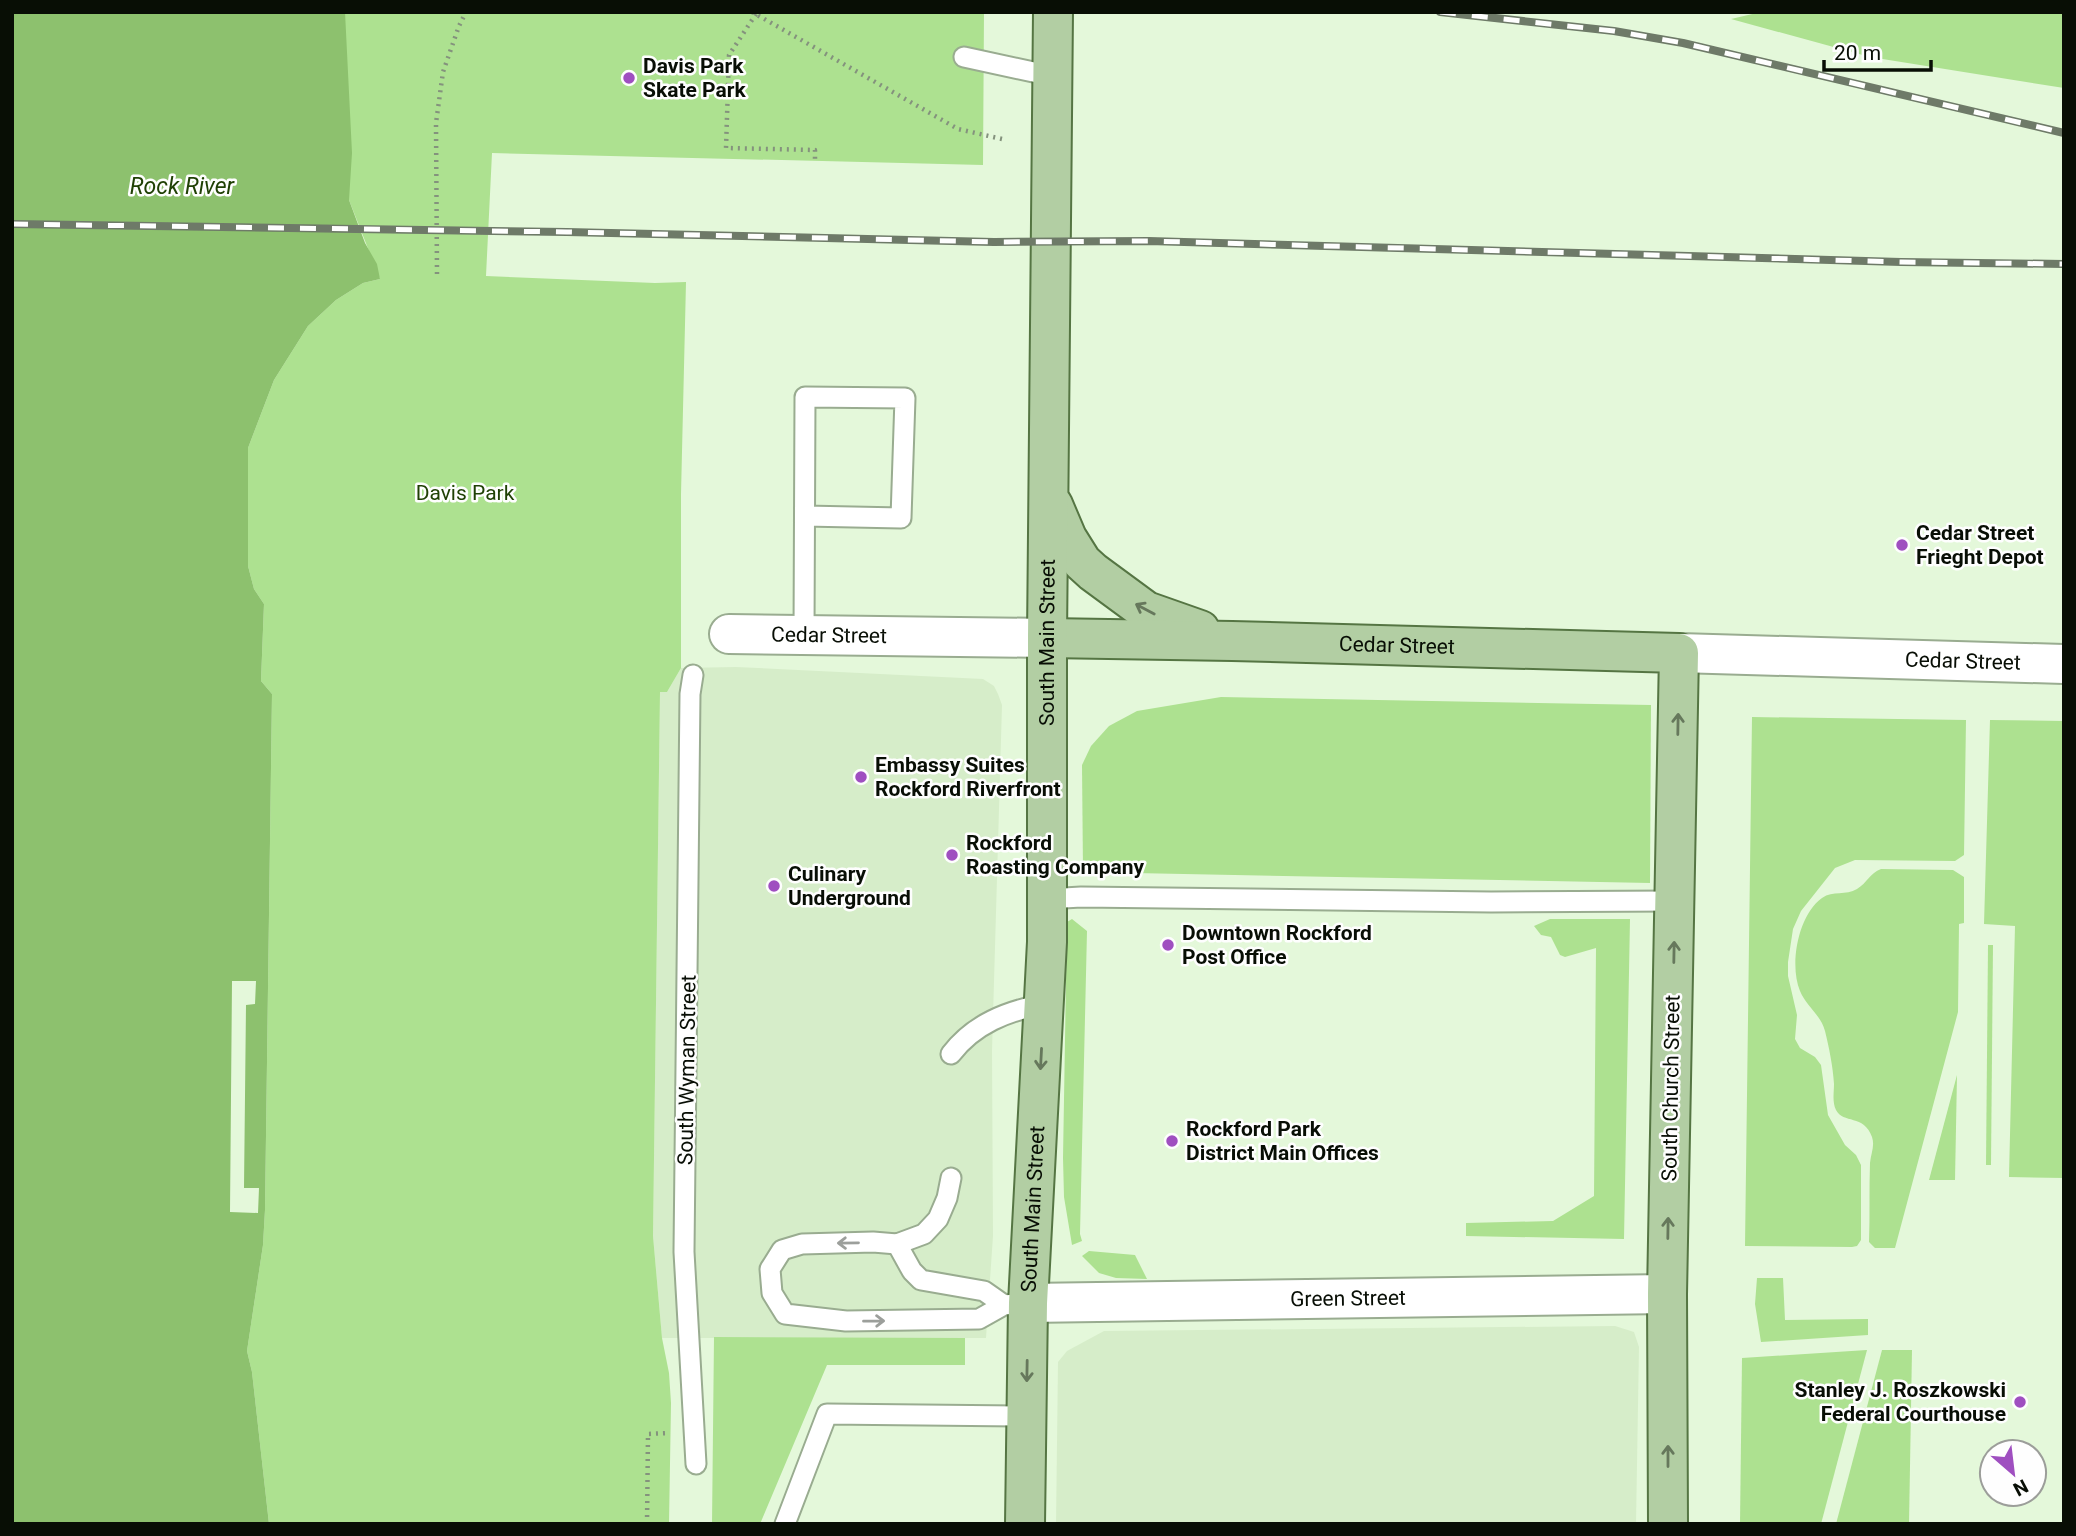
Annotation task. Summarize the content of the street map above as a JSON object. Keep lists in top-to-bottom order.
{
  "streets": {
    "main road": ["Cedar Street", "South Main Street", "South Church Street"],
    "street": ["Green Street"],
    "lane": ["South Wyman Street"]
  },
  "crossings": [
    ["Cedar Street", "South Main Street"],
    ["Cedar Street", "South Church Street"],
    ["South Main Street", "Green Street"],
    ["South Church Street", "Green Street"]
  ],
  "one_way": ["South Church Street"],
  "water": ["Rock River"],
  "parks": ["Davis Park"],
  "places": [
    "Davis Park Skate Park",
    "Cedar Street Frieght Depot",
    "Embassy Suites Rockford Riverfront",
    "Rockford Roasting Company",
    "Culinary Underground",
    "Downtown Rockford Post Office",
    "Rockford Park District Main Offices",
    "Stanley J. Roszkowski Federal Courthouse"
  ],
  "scale_bar": "20 m",
  "north": "bottom right"
}
